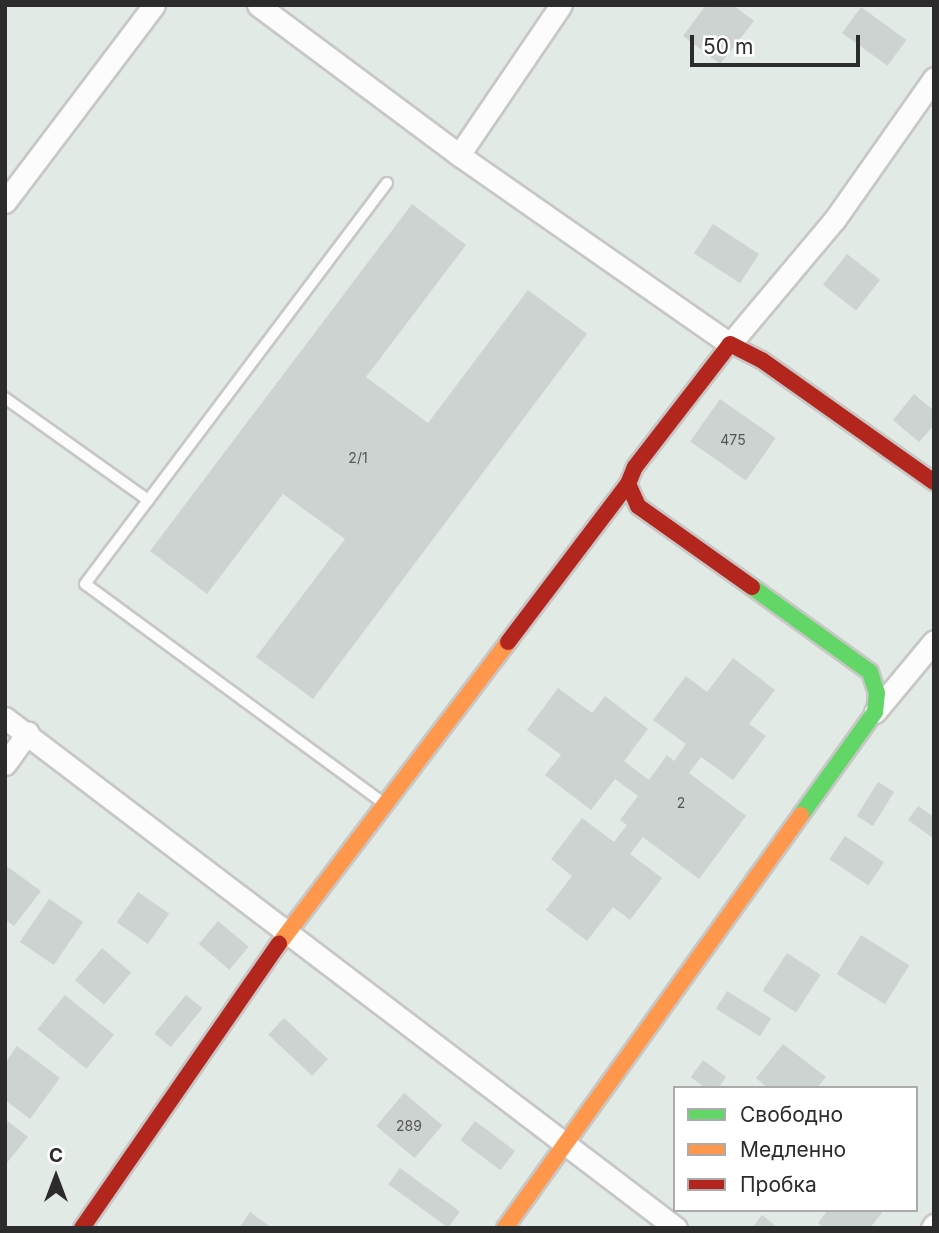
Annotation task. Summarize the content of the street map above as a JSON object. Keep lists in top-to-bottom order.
{
  "house_numbers": [
    "475",
    "2/1",
    "2",
    "289"
  ],
  "legend": ["Свободно", "Медленно", "Пробка"],
  "scale_bar": "50 m",
  "north": "top"
}
